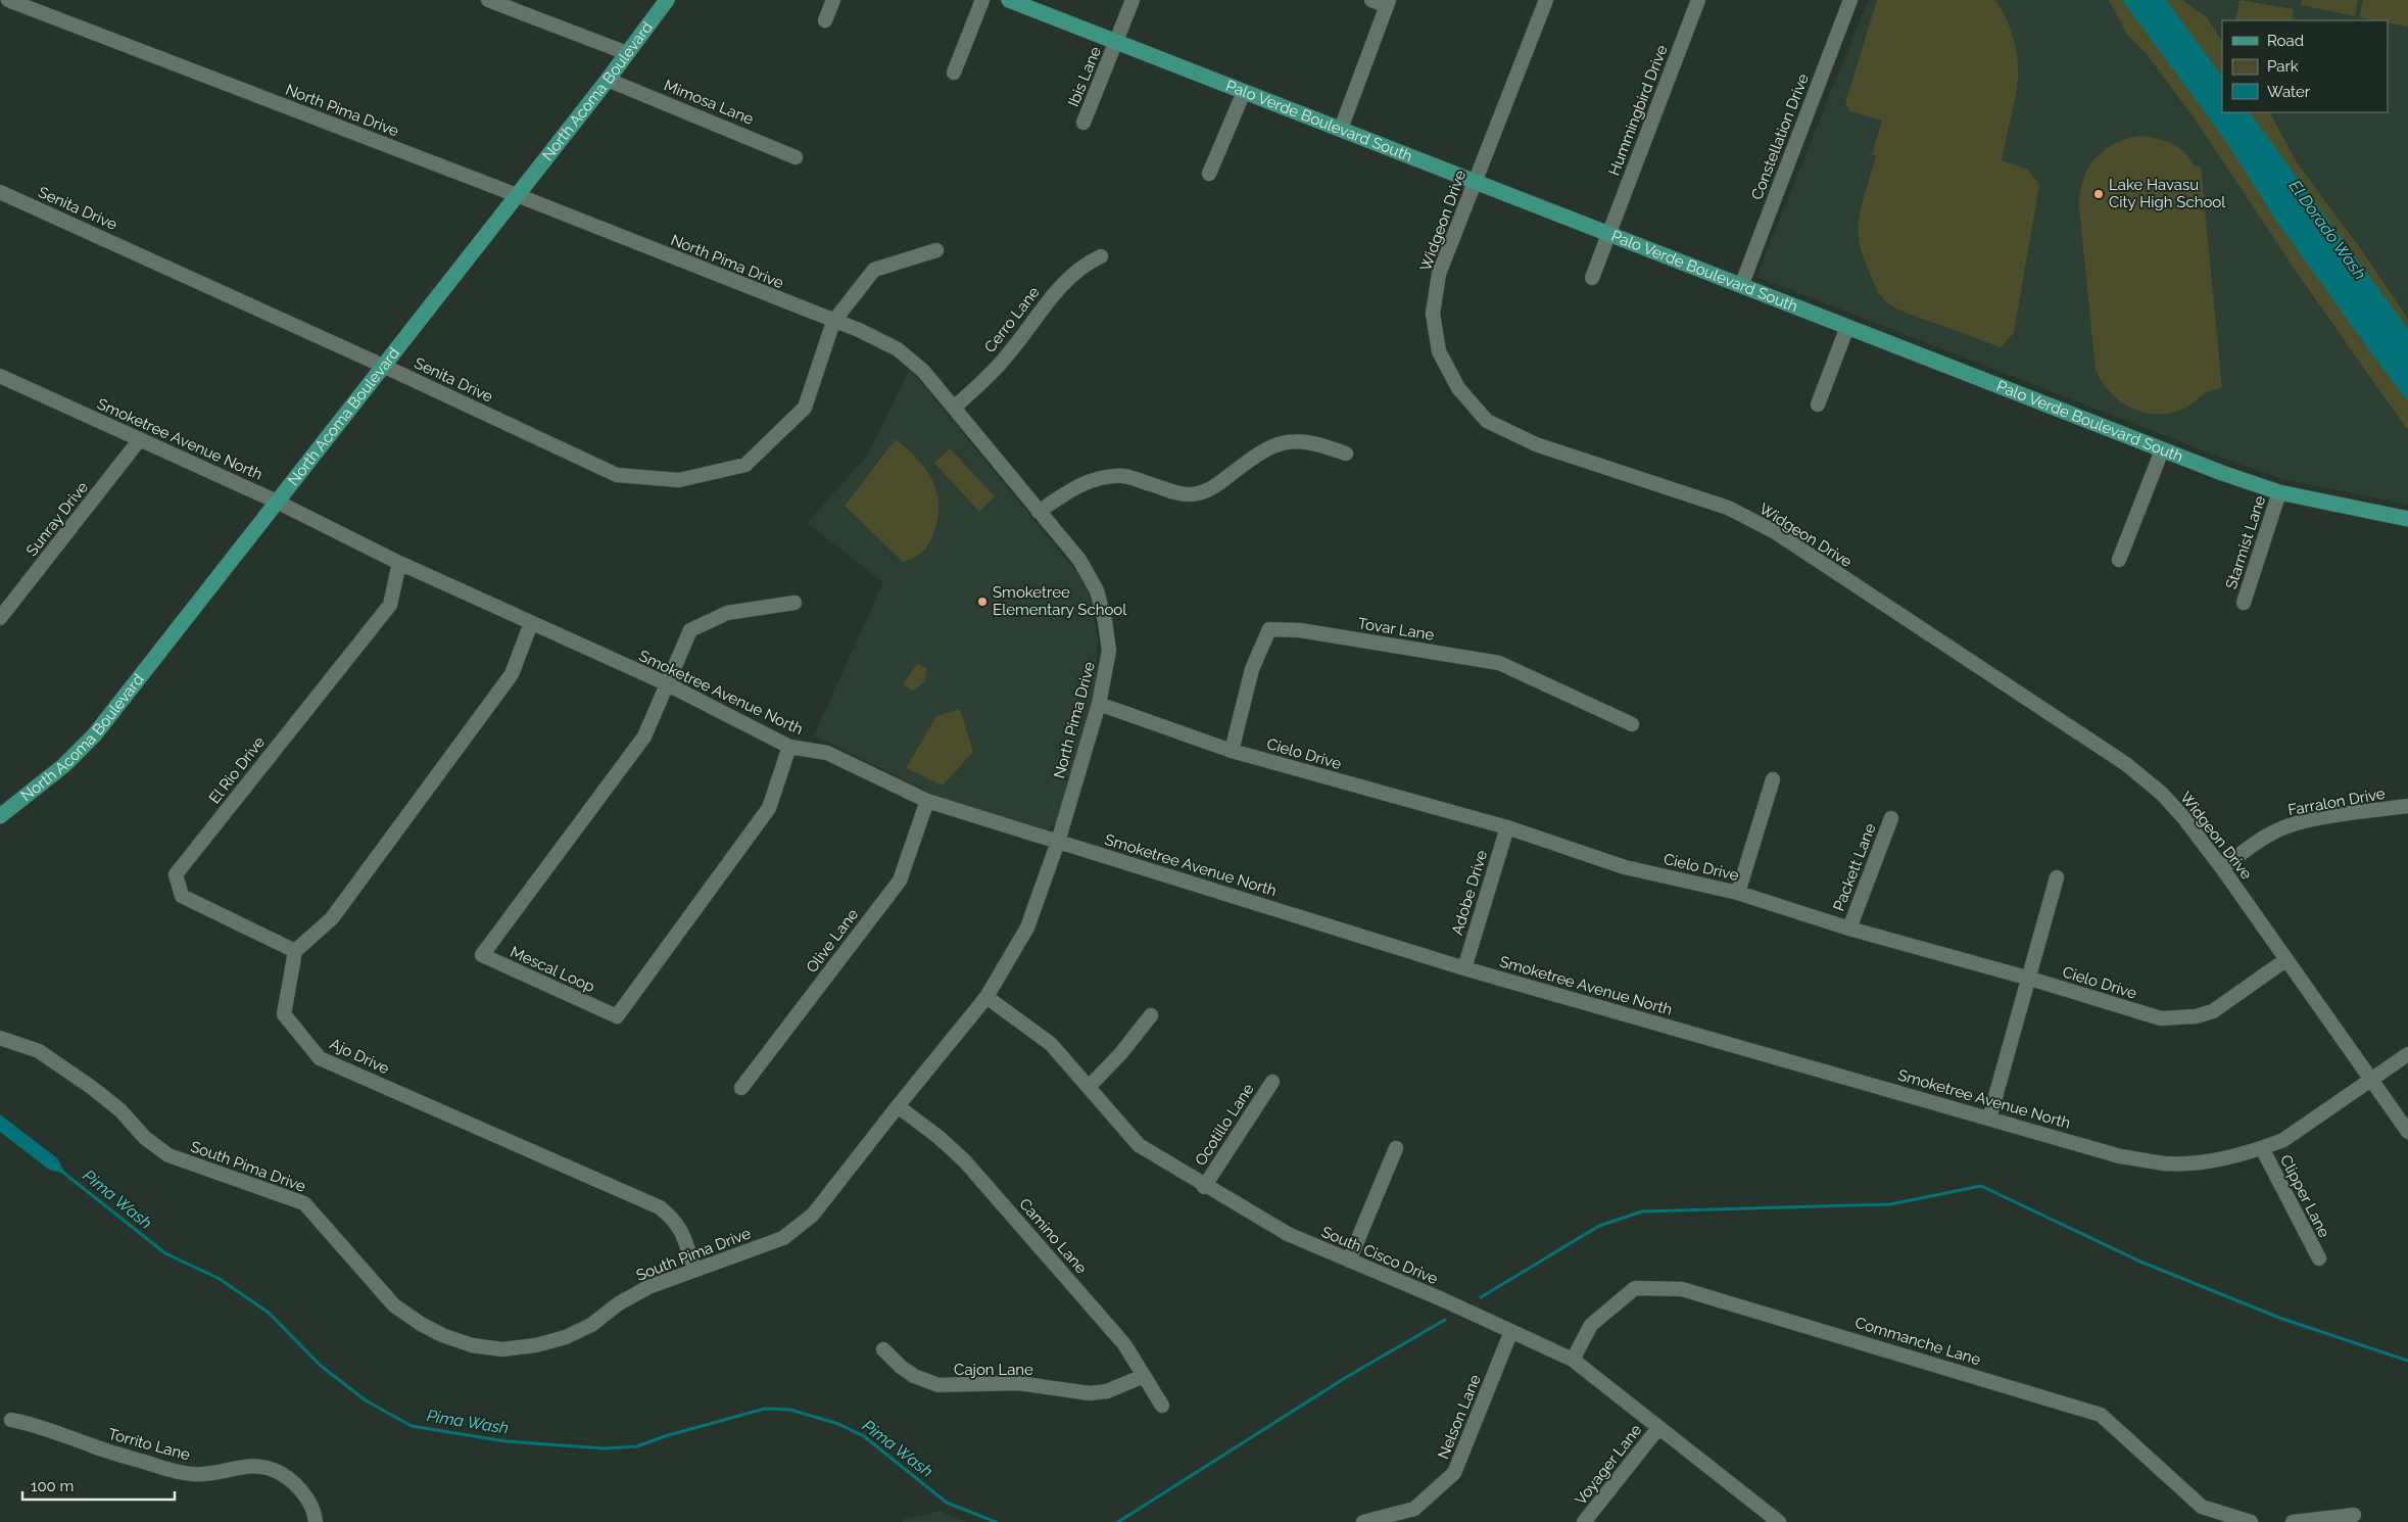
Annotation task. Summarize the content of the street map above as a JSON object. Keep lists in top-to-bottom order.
{
  "streets": {
    "main road": ["North Acoma Boulevard", "Palo Verde Boulevard South"],
    "street": [
      "Ibis Lane",
      "Mimosa Lane",
      "North Pima Drive",
      "Hummingbird Drive",
      "Constellation Drive",
      "Senita Drive",
      "Widgeon Drive",
      "Cerro Lane",
      "Smoketree Avenue North",
      "Sunray Drive",
      "Starmist Lane",
      "Tovar Lane",
      "Cielo Drive",
      "El Rio Drive",
      "Farralon Drive",
      "Packett Lane",
      "Adobe Drive",
      "Olive Lane",
      "Mescal Loop",
      "Ajo Drive",
      "Ocotillo Lane",
      "South Pima Drive",
      "Clipper Lane",
      "Camino Lane",
      "South Cisco Drive",
      "Commanche Lane",
      "Cajon Lane",
      "Nelson Lane",
      "Torrito Lane",
      "Voyager Lane"
    ]
  },
  "crossings": [
    ["Ibis Lane", "Palo Verde Boulevard South"],
    ["North Acoma Boulevard", "Mimosa Lane"],
    ["North Acoma Boulevard", "North Pima Drive"],
    ["North Acoma Boulevard", "Senita Drive"],
    ["North Acoma Boulevard", "Smoketree Avenue North"],
    ["North Pima Drive", "Senita Drive"],
    ["North Pima Drive", "Cerro Lane"],
    ["North Pima Drive", "Smoketree Avenue North"],
    ["North Pima Drive", "Cielo Drive"],
    ["North Pima Drive", "South Pima Drive"],
    ["Hummingbird Drive", "Palo Verde Boulevard South"],
    ["Palo Verde Boulevard South", "Constellation Drive"],
    ["Palo Verde Boulevard South", "Widgeon Drive"],
    ["Palo Verde Boulevard South", "Starmist Lane"],
    ["Widgeon Drive", "Smoketree Avenue North"],
    ["Widgeon Drive", "Cielo Drive"],
    ["Widgeon Drive", "Farralon Drive"],
    ["Smoketree Avenue North", "Sunray Drive"],
    ["Smoketree Avenue North", "El Rio Drive"],
    ["Smoketree Avenue North", "Adobe Drive"],
    ["Smoketree Avenue North", "Olive Lane"],
    ["Smoketree Avenue North", "Mescal Loop"],
    ["Smoketree Avenue North", "South Pima Drive"],
    ["Smoketree Avenue North", "Clipper Lane"],
    ["Tovar Lane", "Cielo Drive"],
    ["Cielo Drive", "Packett Lane"],
    ["Cielo Drive", "Adobe Drive"],
    ["El Rio Drive", "Ajo Drive"],
    ["Ajo Drive", "South Pima Drive"],
    ["Ocotillo Lane", "South Cisco Drive"],
    ["South Pima Drive", "Camino Lane"],
    ["South Pima Drive", "South Cisco Drive"],
    ["Camino Lane", "Cajon Lane"],
    ["South Cisco Drive", "Commanche Lane"],
    ["South Cisco Drive", "Nelson Lane"],
    ["South Cisco Drive", "Voyager Lane"]
  ],
  "water": ["El Dorado Wash", "Pima Wash"],
  "places": ["Lake Havasu City High School", "Smoketree Elementary School"],
  "legend": ["Road", "Park", "Water"],
  "scale_bar": "100 m"
}
